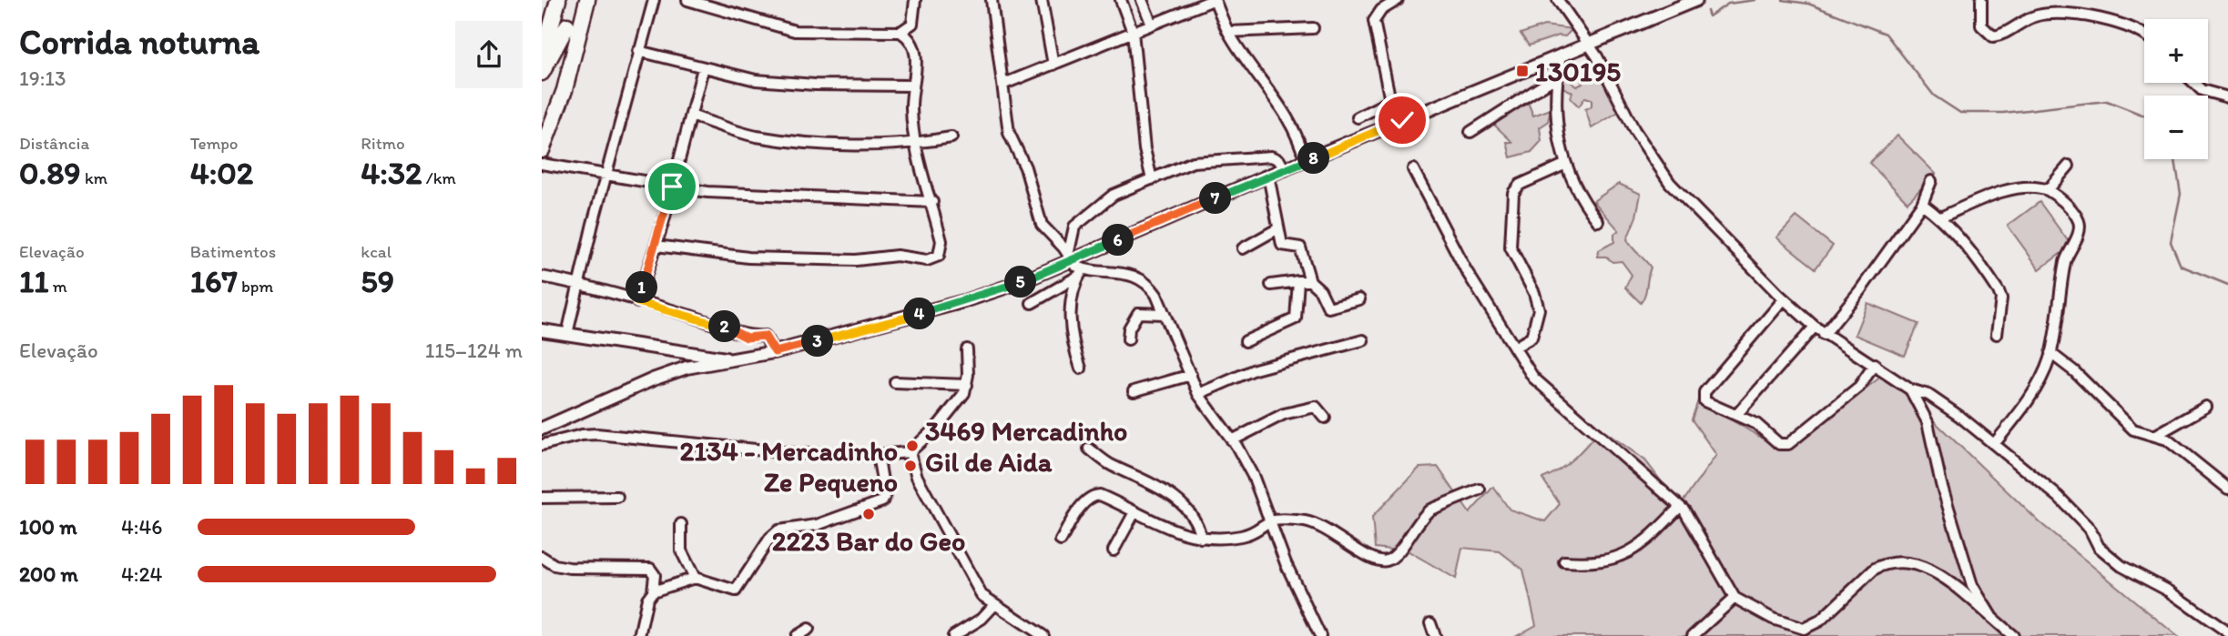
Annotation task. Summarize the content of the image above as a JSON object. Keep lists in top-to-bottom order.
{
  "places": {
    "transit": ["130195"],
    "other": ["3469 Mercadinho Gil de Aida", "2134 - Mercadinho Ze Pequeno", "2223 Bar do Geo"]
  },
  "page": {
    "heading": ["Corrida noturna", "19:13"],
    "map_buttons": ["+", "−"],
    "stats": [
      ["Distância", "0.89 km"],
      ["Tempo", "4:02"],
      ["Ritmo", "4:32 /km"],
      ["Elevação", "11 m"],
      ["Batimentos", "167 bpm"],
      ["kcal", "59"]
    ],
    "pins": [
      "8",
      "7",
      "6",
      "5",
      "1",
      "4",
      "2",
      "3"
    ],
    "chart": ["Elevação", "115–124 m"],
    "list": [
      {
        "name": "100 m",
        "note": "4:46"
      },
      {
        "name": "200 m",
        "note": "4:24"
      }
    ]
  }
}
